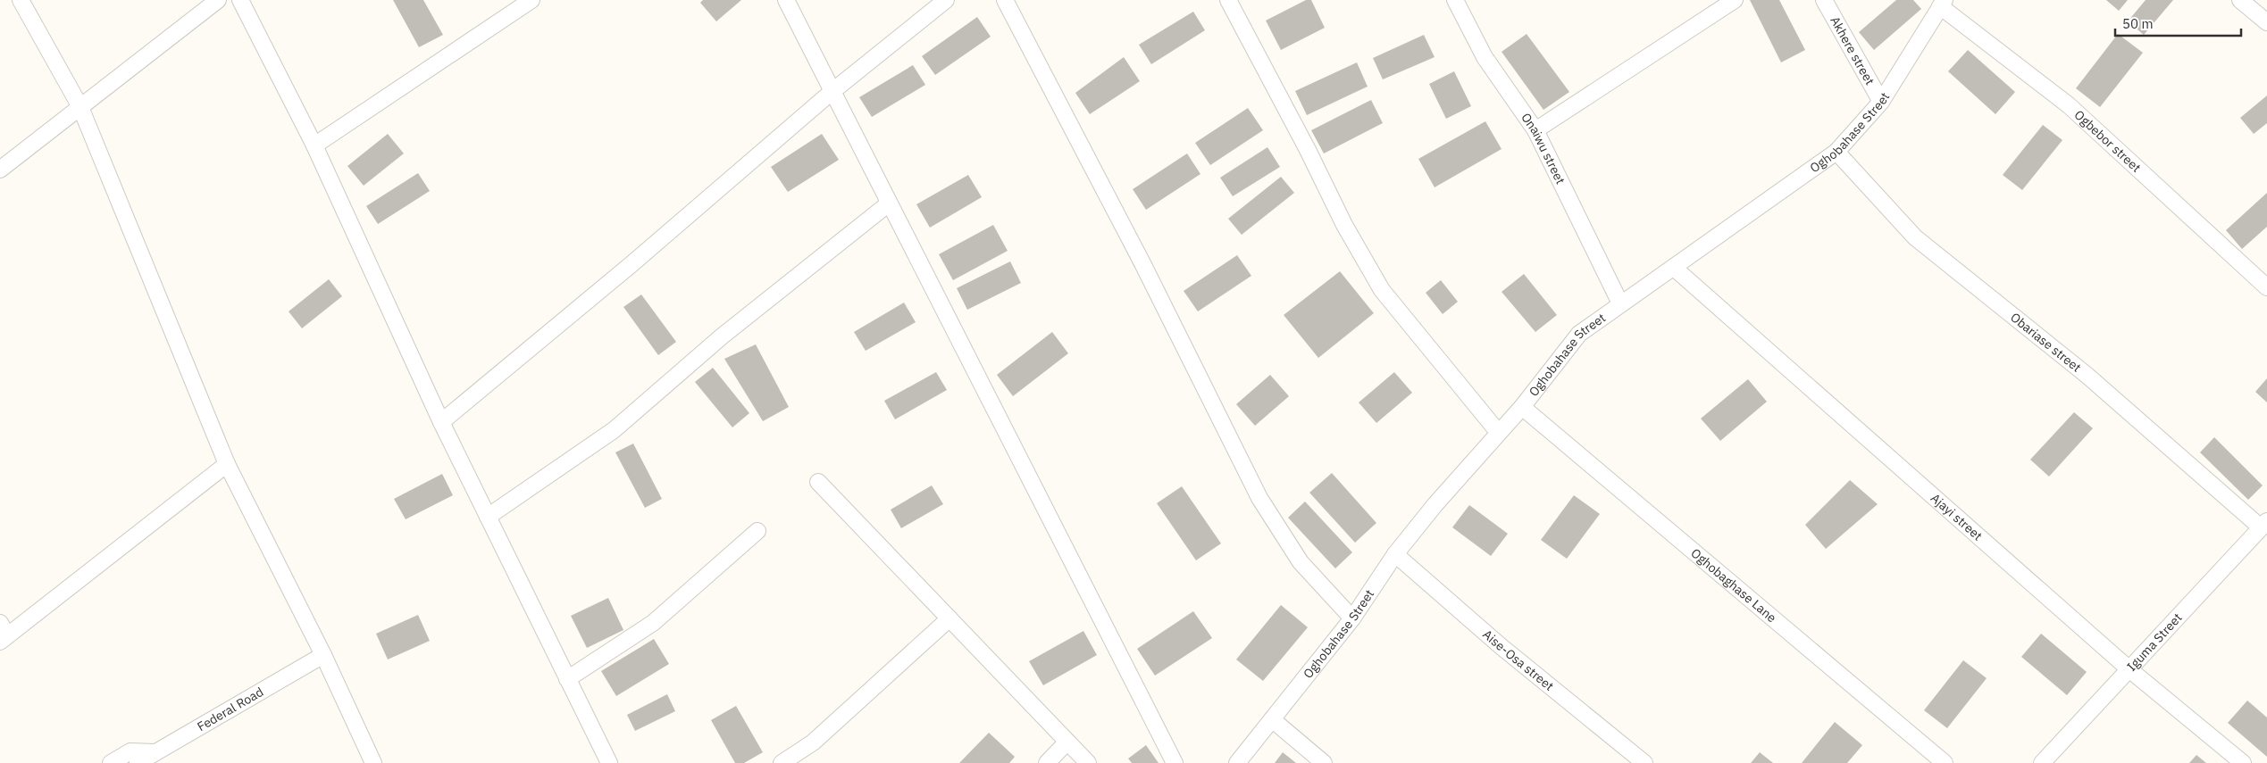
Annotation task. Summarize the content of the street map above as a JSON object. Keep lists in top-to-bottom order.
{
  "streets": {
    "street": [
      "Akhere street",
      "Oghobahase Street",
      "Ogbebor street",
      "Onaiwu street",
      "Obariase street",
      "Ajayi street",
      "Oghobaghase Lane",
      "Iguma Street",
      "Aise-Osa street",
      "Federal Road"
    ]
  },
  "crossings": [
    ["Akhere street", "Oghobahase Street"],
    ["Oghobahase Street", "Ogbebor street"],
    ["Oghobahase Street", "Onaiwu street"],
    ["Oghobahase Street", "Obariase street"],
    ["Oghobahase Street", "Ajayi street"],
    ["Oghobahase Street", "Oghobaghase Lane"],
    ["Oghobahase Street", "Aise-Osa street"],
    ["Obariase street", "Iguma Street"],
    ["Ajayi street", "Iguma Street"]
  ],
  "scale_bar": "50 m"
}
